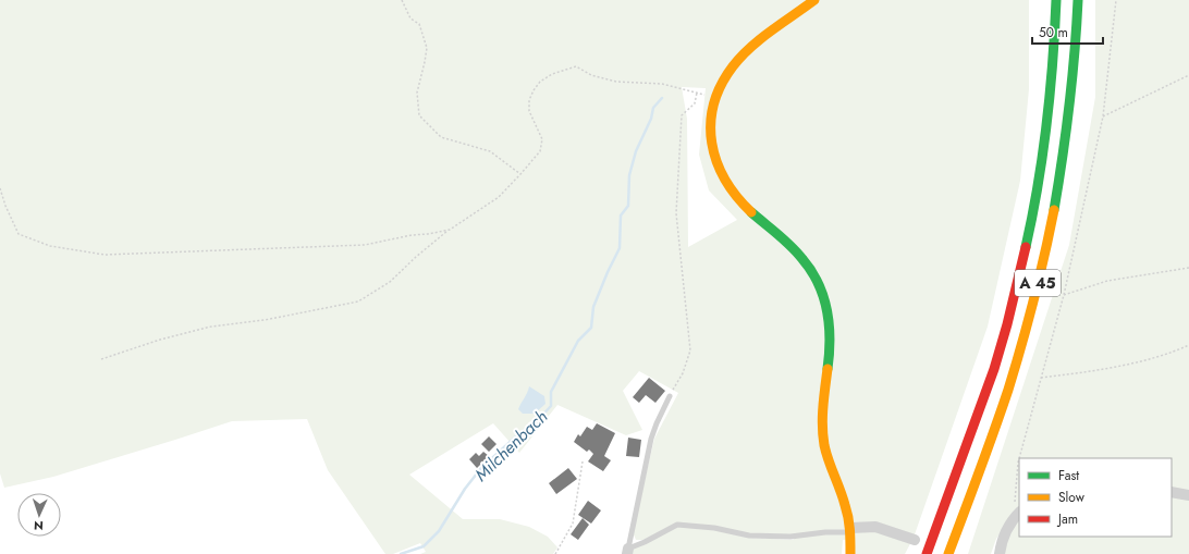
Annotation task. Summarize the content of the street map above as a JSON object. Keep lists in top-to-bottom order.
{
  "streets": {
    "main road": ["A 45"]
  },
  "water": ["Milchenbach"],
  "legend": ["Fast", "Slow", "Jam"],
  "scale_bar": "50 m",
  "north": "bottom"
}
